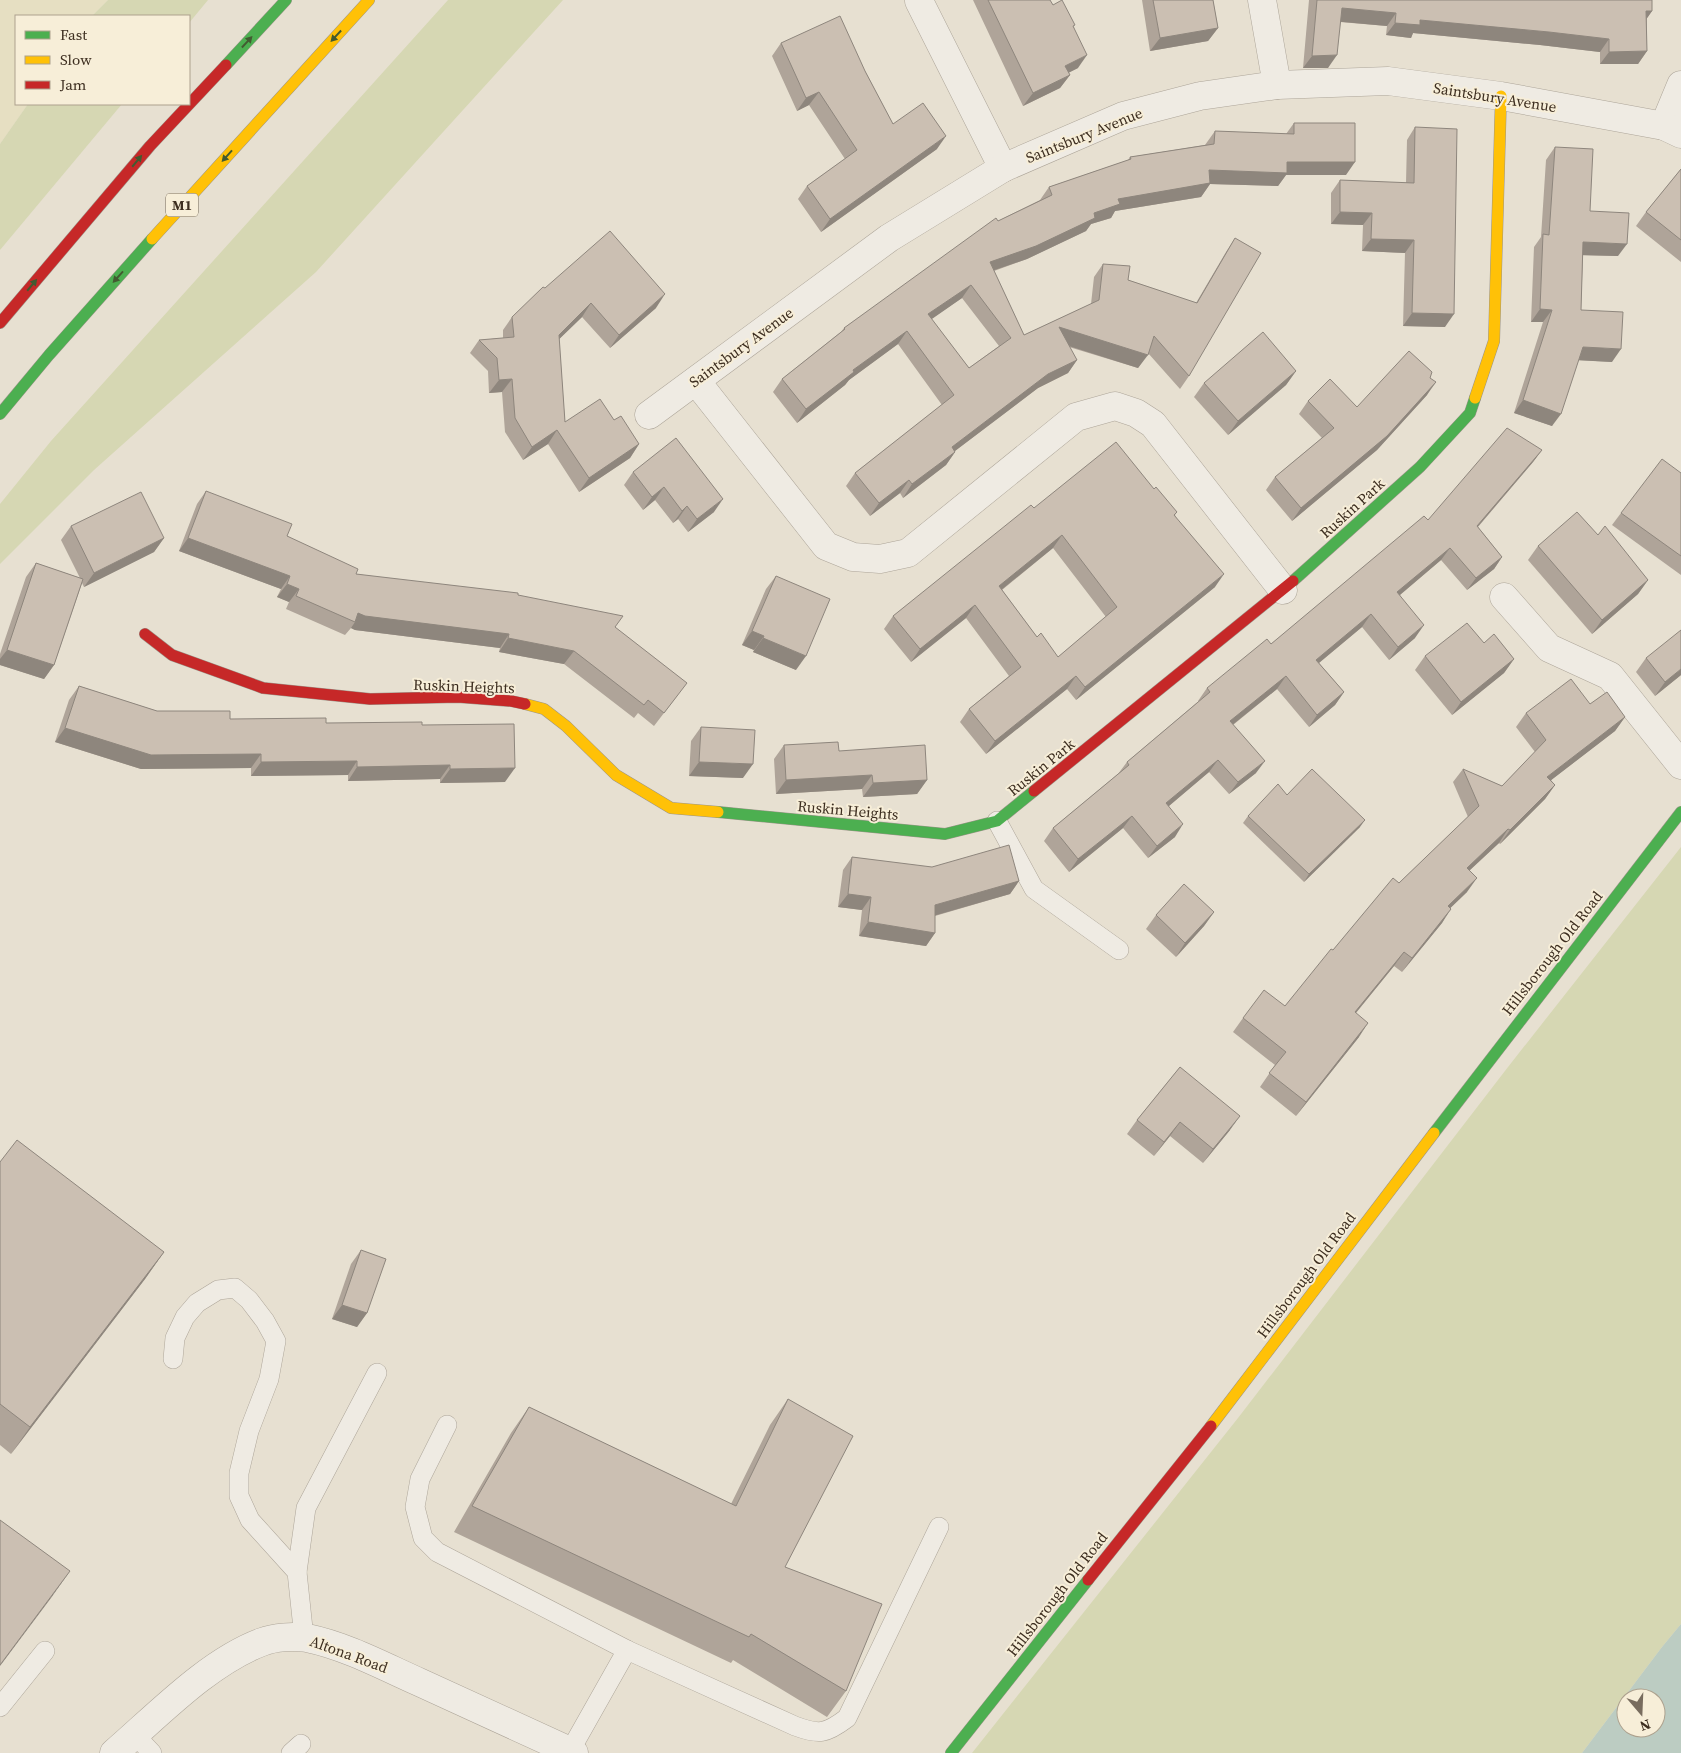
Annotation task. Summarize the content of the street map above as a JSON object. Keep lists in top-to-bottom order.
{
  "streets": {
    "main road": [
      "M1",
      "Ruskin Park",
      "Ruskin Heights",
      "Hillsborough Old Road"
    ],
    "street": ["Saintsbury Avenue", "Altona Road"]
  },
  "crossings": [
    ["Saintsbury Avenue", "Ruskin Park"],
    ["Ruskin Park", "Ruskin Heights"]
  ],
  "legend": ["Fast", "Slow", "Jam"],
  "north": "bottom"
}
